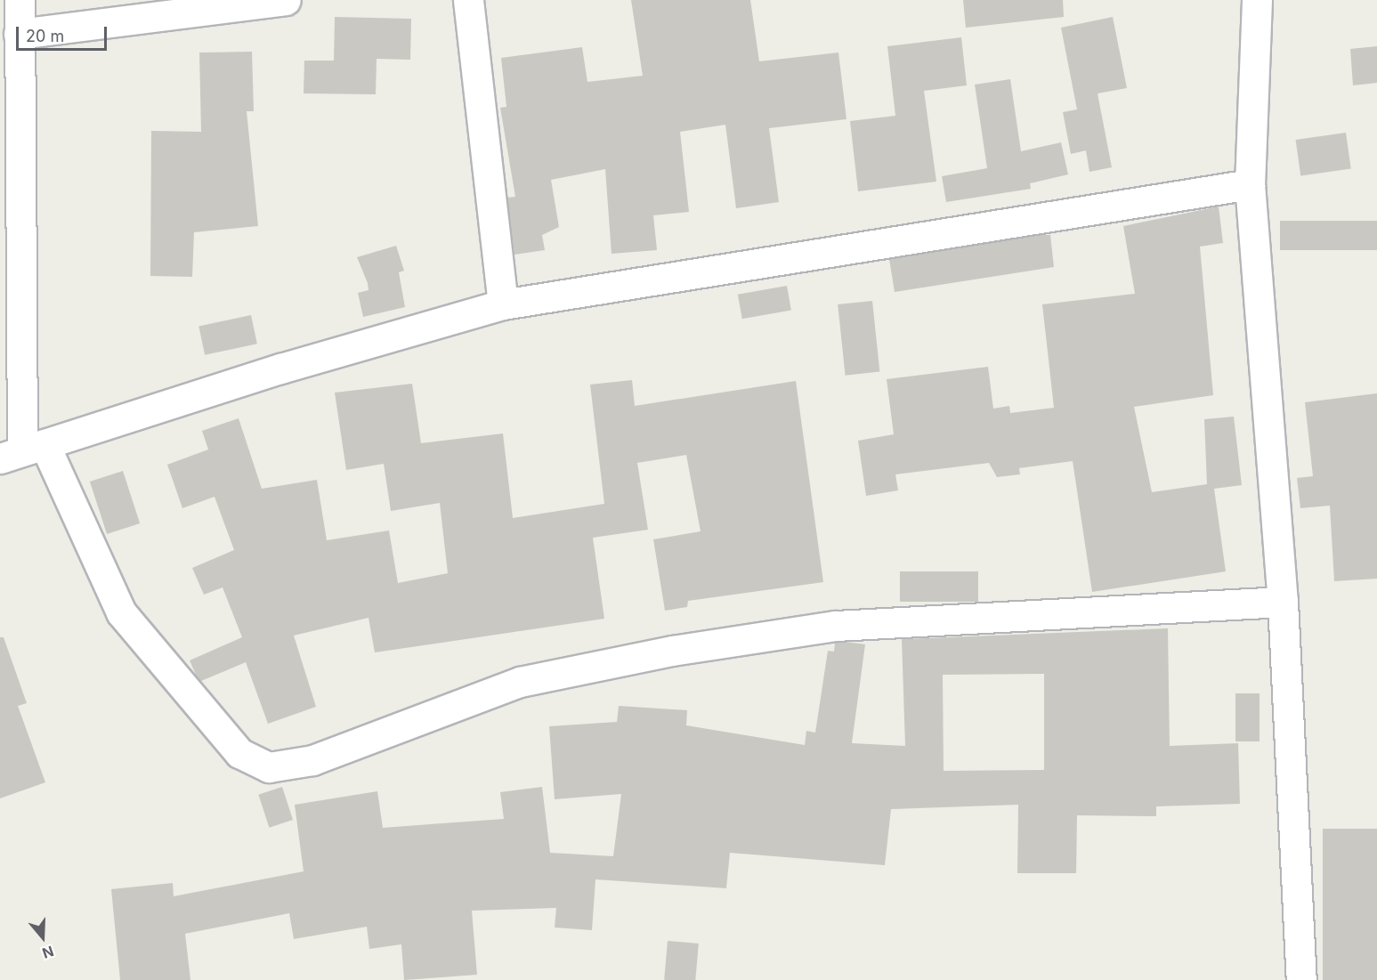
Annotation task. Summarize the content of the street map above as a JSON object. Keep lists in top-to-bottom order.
{
  "scale_bar": "20 m",
  "north": "bottom"
}
